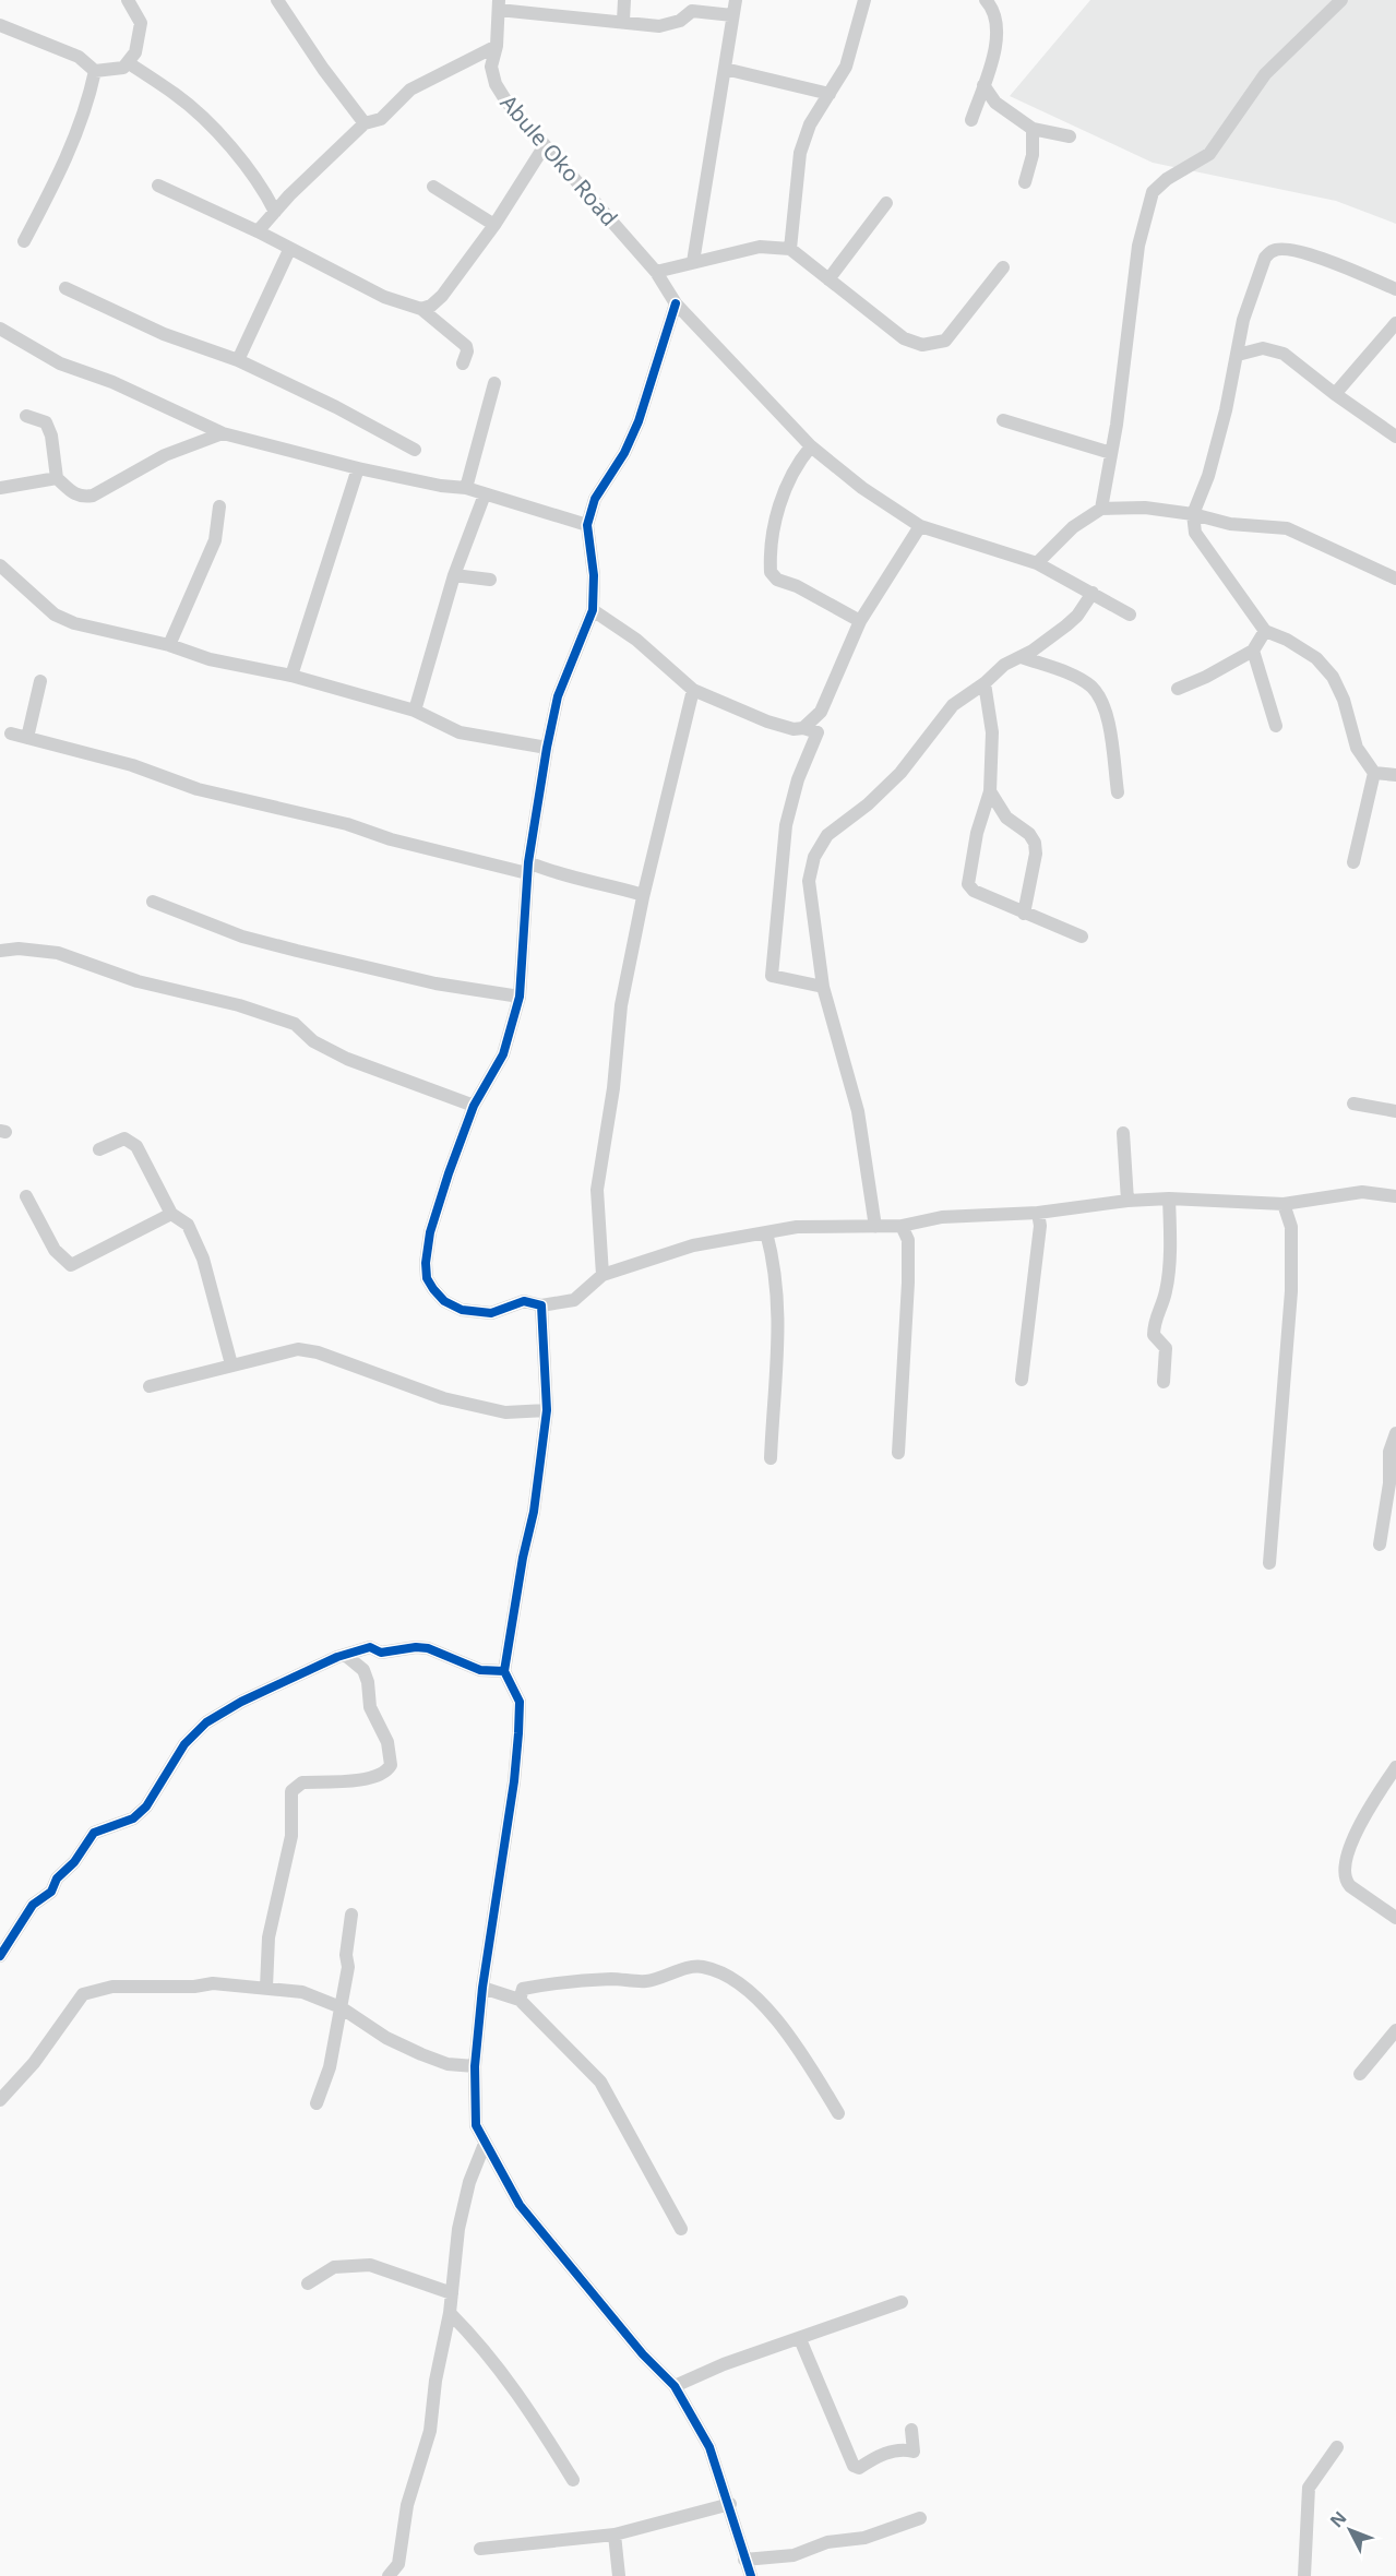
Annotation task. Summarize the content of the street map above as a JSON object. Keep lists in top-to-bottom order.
{
  "streets": {
    "street": ["Abule Oko Road"]
  },
  "north": "top left"
}
